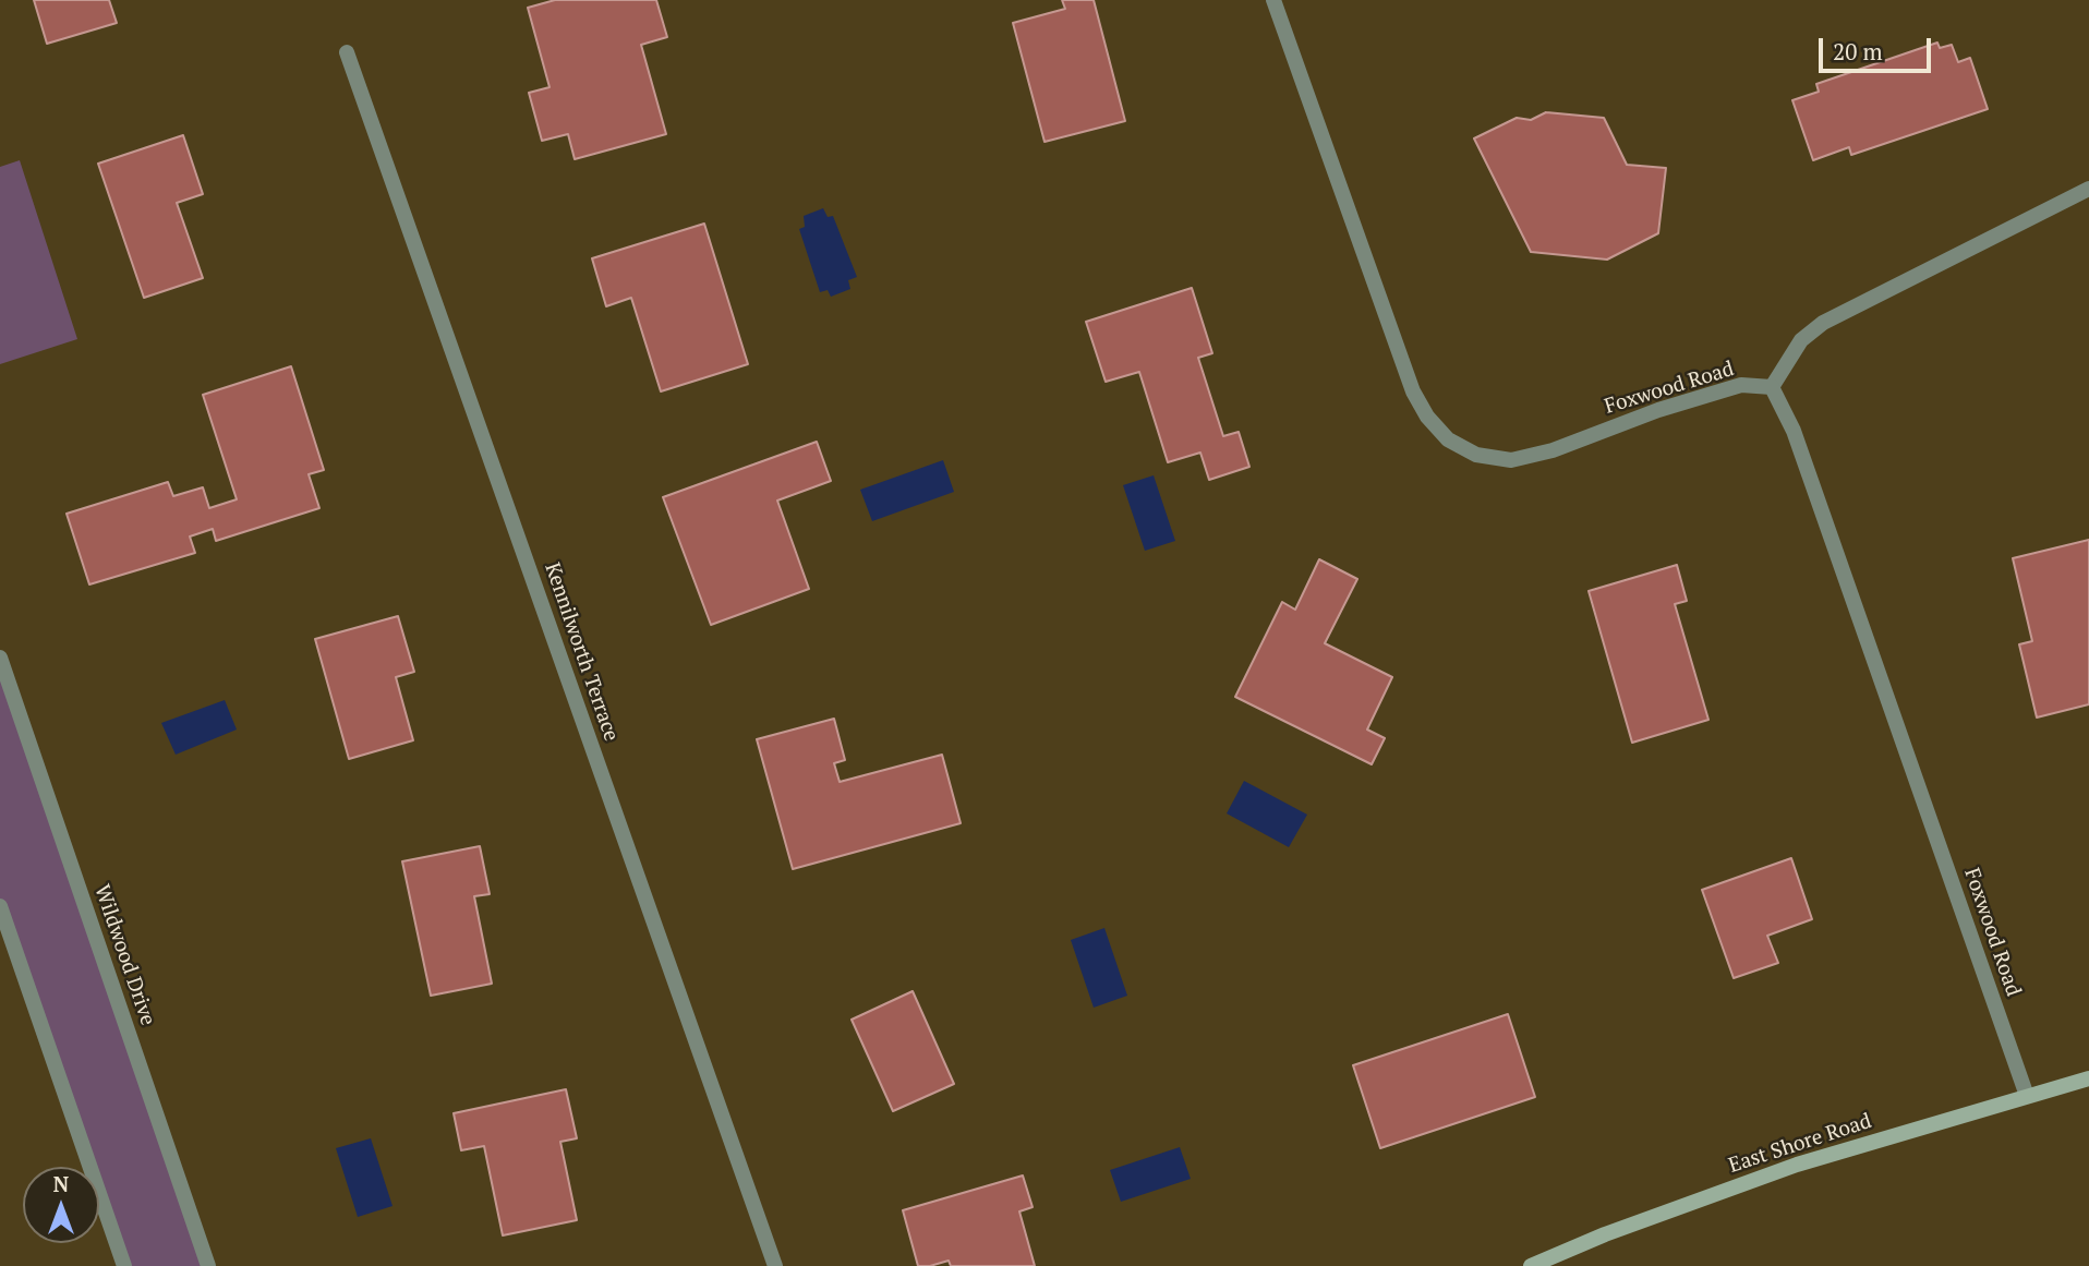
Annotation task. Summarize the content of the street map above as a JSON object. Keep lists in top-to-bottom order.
{
  "streets": {
    "main road": ["East Shore Road"],
    "street": ["Foxwood Road", "Kennilworth Terrace", "Wildwood Drive"]
  },
  "crossings": [
    ["Foxwood Road", "East Shore Road"]
  ],
  "scale_bar": "20 m",
  "north": "top"
}
